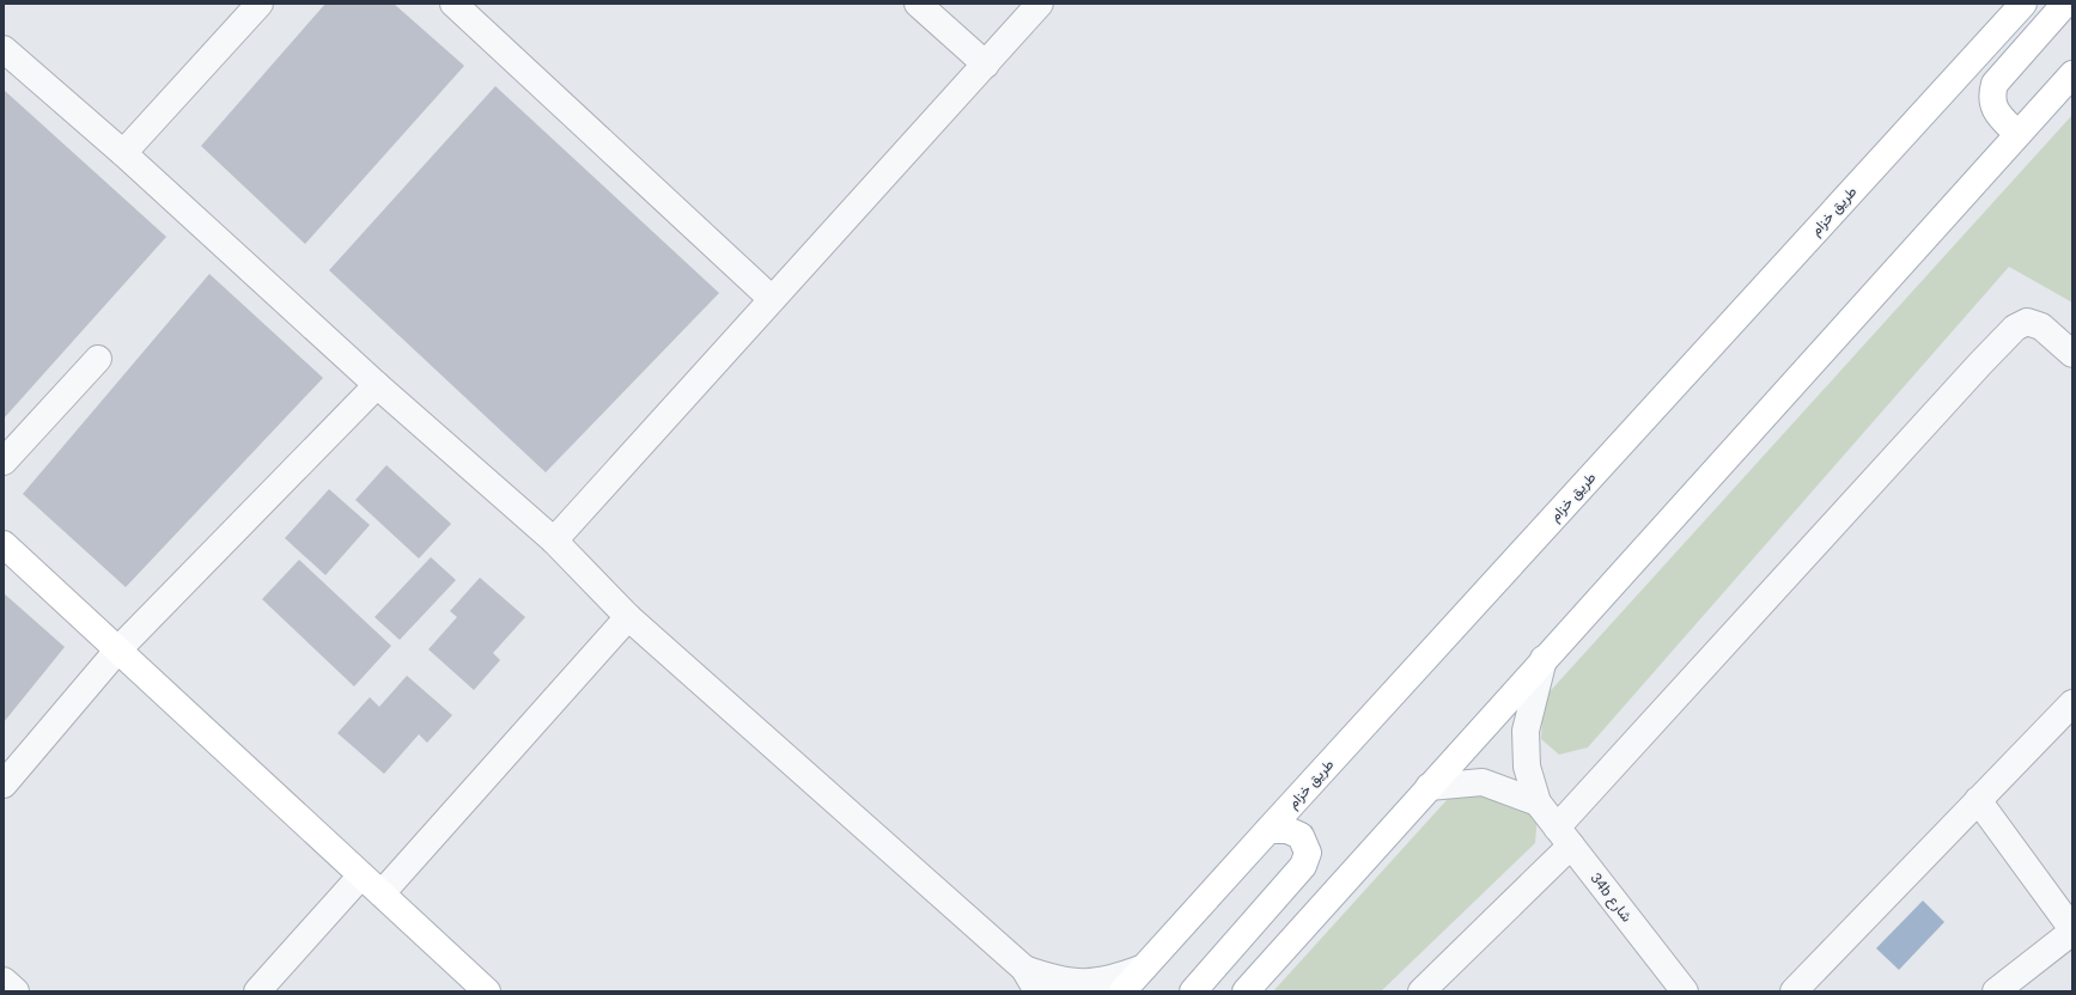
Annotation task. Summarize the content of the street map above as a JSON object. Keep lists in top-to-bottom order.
{
  "streets": {
    "main road": ["طريق خزام"],
    "street": ["34b شارع"]
  }
}
